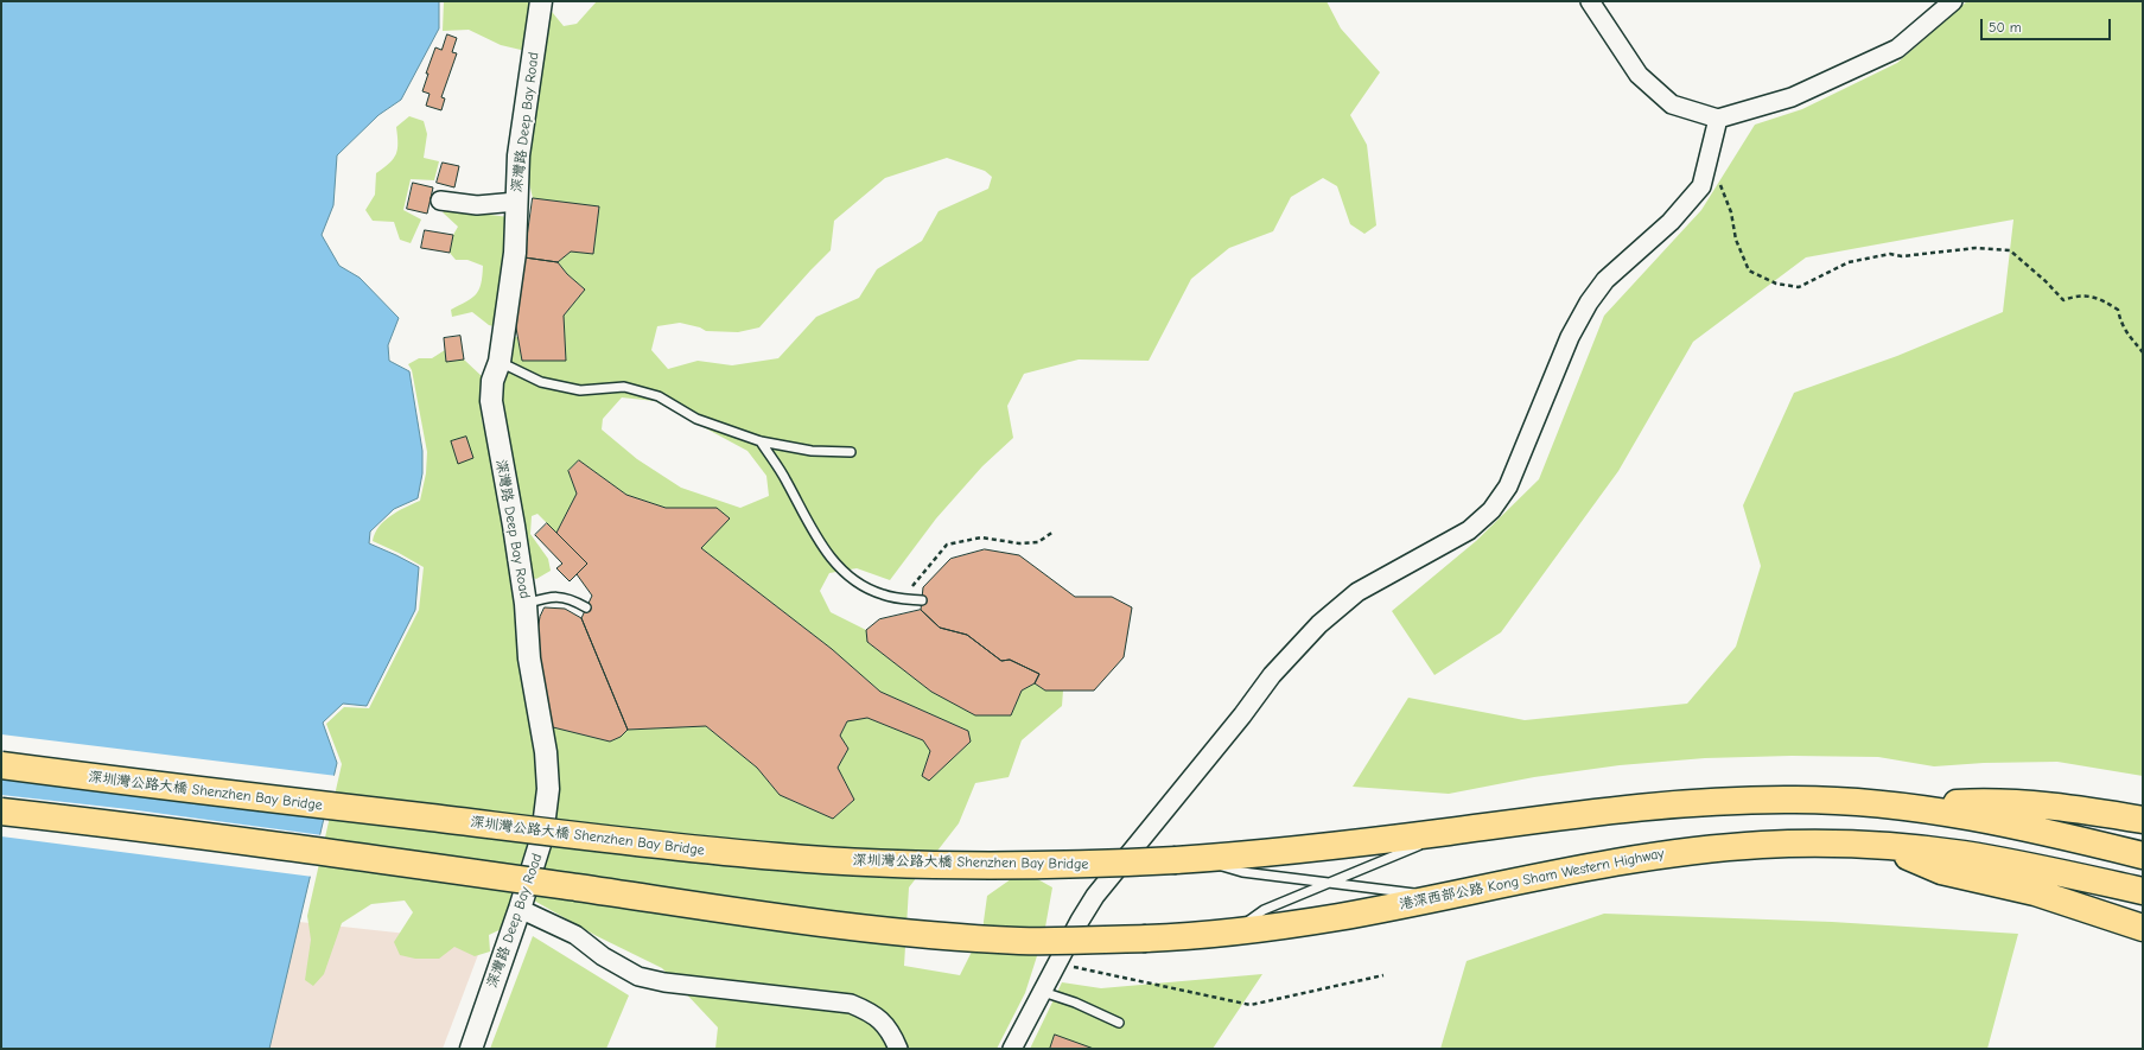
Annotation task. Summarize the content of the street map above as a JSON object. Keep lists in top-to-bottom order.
{
  "streets": {
    "highway": ["深圳灣公路大橋 Shenzhen Bay Bridge", "港深西部公路 Kong Sham Western Highway"],
    "street": ["深灣路 Deep Bay Road"]
  },
  "scale_bar": "50 m"
}
